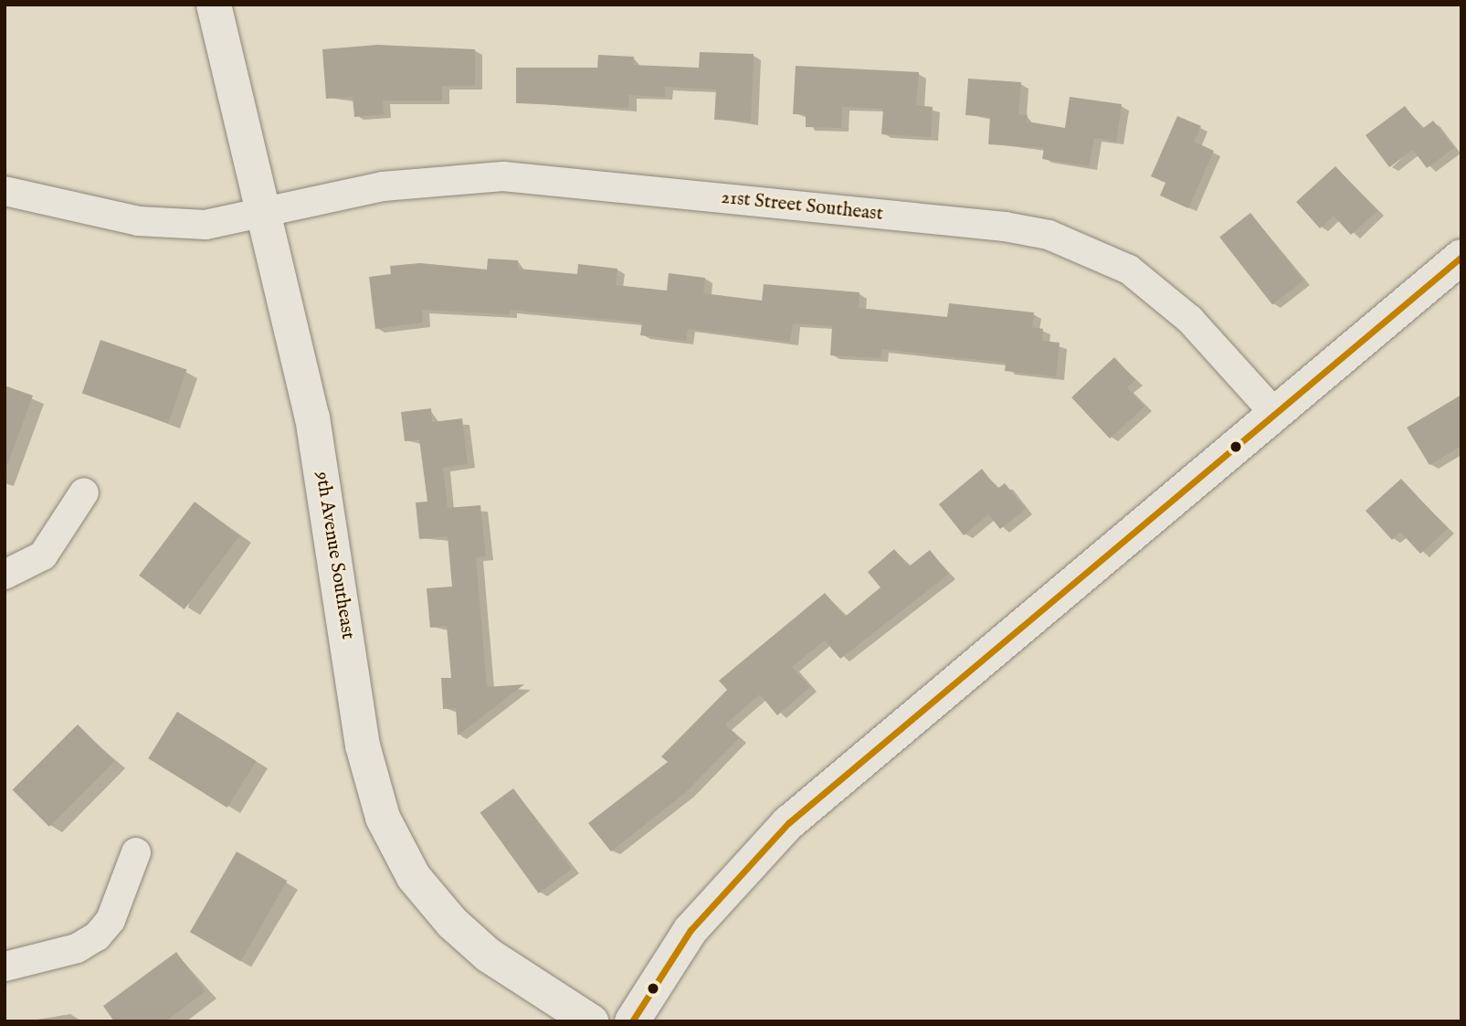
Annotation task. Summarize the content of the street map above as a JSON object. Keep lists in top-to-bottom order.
{
  "streets": {
    "main road": ["9th Avenue Southeast"],
    "street": ["21st Street Southeast"]
  },
  "crossings": [
    ["21st Street Southeast", "9th Avenue Southeast"]
  ]
}
